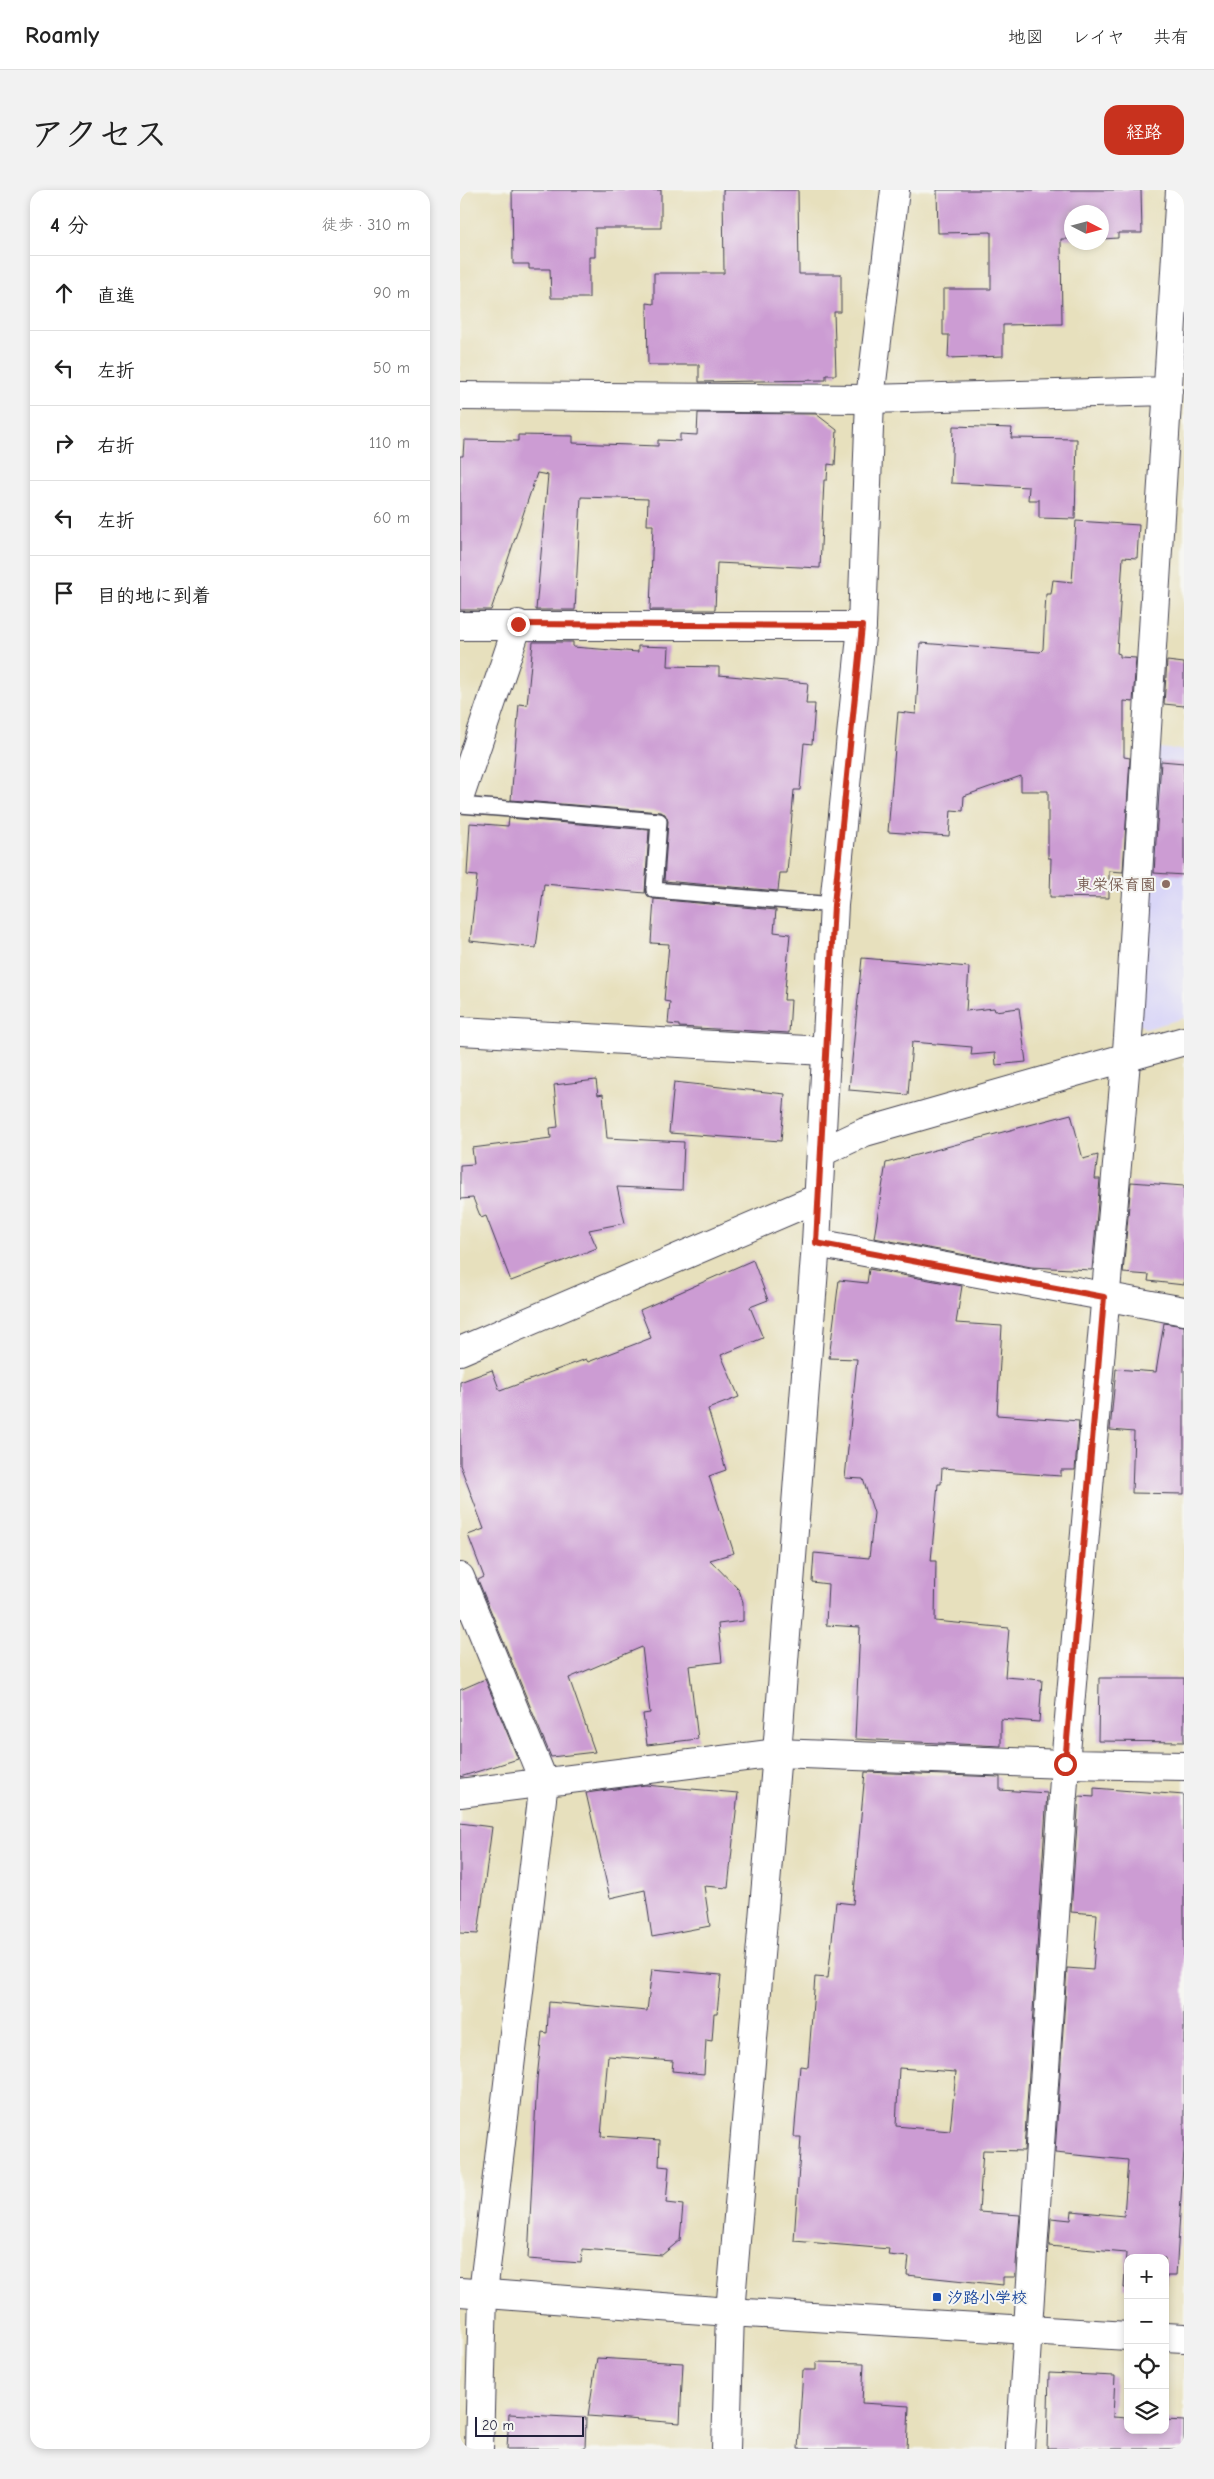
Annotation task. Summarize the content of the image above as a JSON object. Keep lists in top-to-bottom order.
{
  "places": {
    "other": ["東栄保育園"],
    "transit": ["汐路小学校"]
  },
  "scale_bar": "20 m",
  "north": "right",
  "page": {
    "header": "Roamly",
    "nav": ["地図", "レイヤ", "共有"],
    "title": "アクセス",
    "buttons": "経路",
    "heading": ["4 分", "徒歩 · 310 m"],
    "list": [
      ["直進", "90 m"],
      ["左折", "50 m"],
      ["右折", "110 m"],
      ["左折", "60 m"],
      "目的地に到着"
    ],
    "map_buttons": ["+", "−"],
    "scale": "20 m"
  }
}
